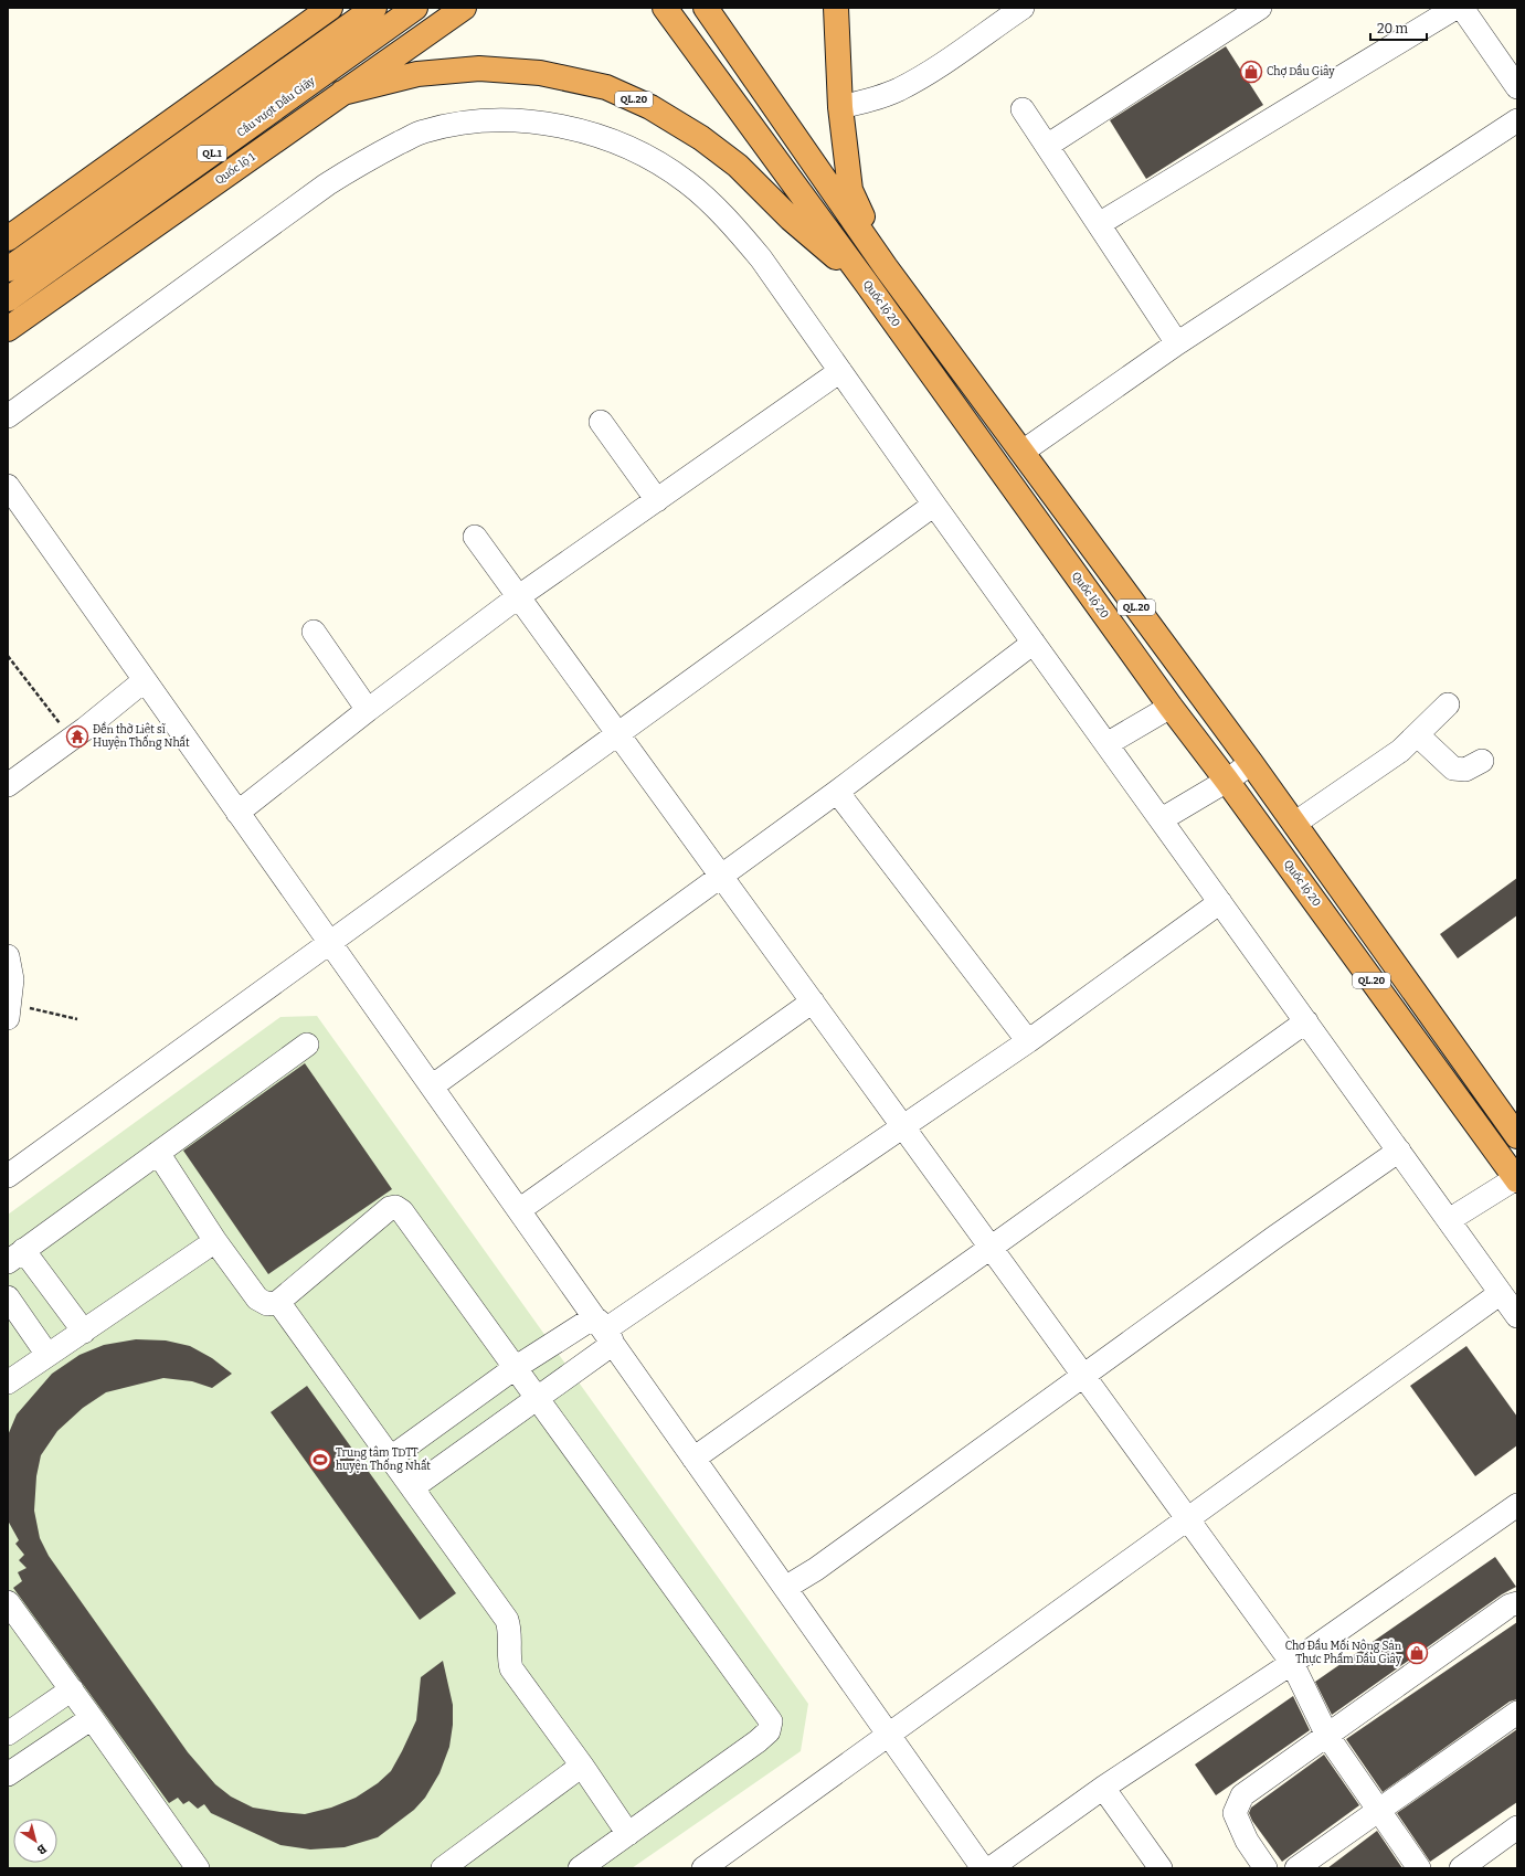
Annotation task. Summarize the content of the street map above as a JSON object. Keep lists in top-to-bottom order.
{
  "streets": {
    "highway": [
      "QL.20",
      "Cầu vượt Dầu Giây",
      "QL.1",
      "Quốc lộ 1",
      "Quốc lộ 20"
    ]
  },
  "crossings": [
    ["QL.20", "Quốc lộ 1"],
    ["QL.20", "Quốc lộ 20"]
  ],
  "places": {
    "shop": ["Chợ Dầu Giây", "Chợ Đầu Mối Nông Sản Thực Phẩm Dầu Giây"],
    "temple": ["Đền thờ Liệt sĩ Huyện Thống Nhất"],
    "sports": ["Trung tâm TDTT huyện Thống Nhất"]
  },
  "scale_bar": "20 m",
  "north": "bottom right"
}
